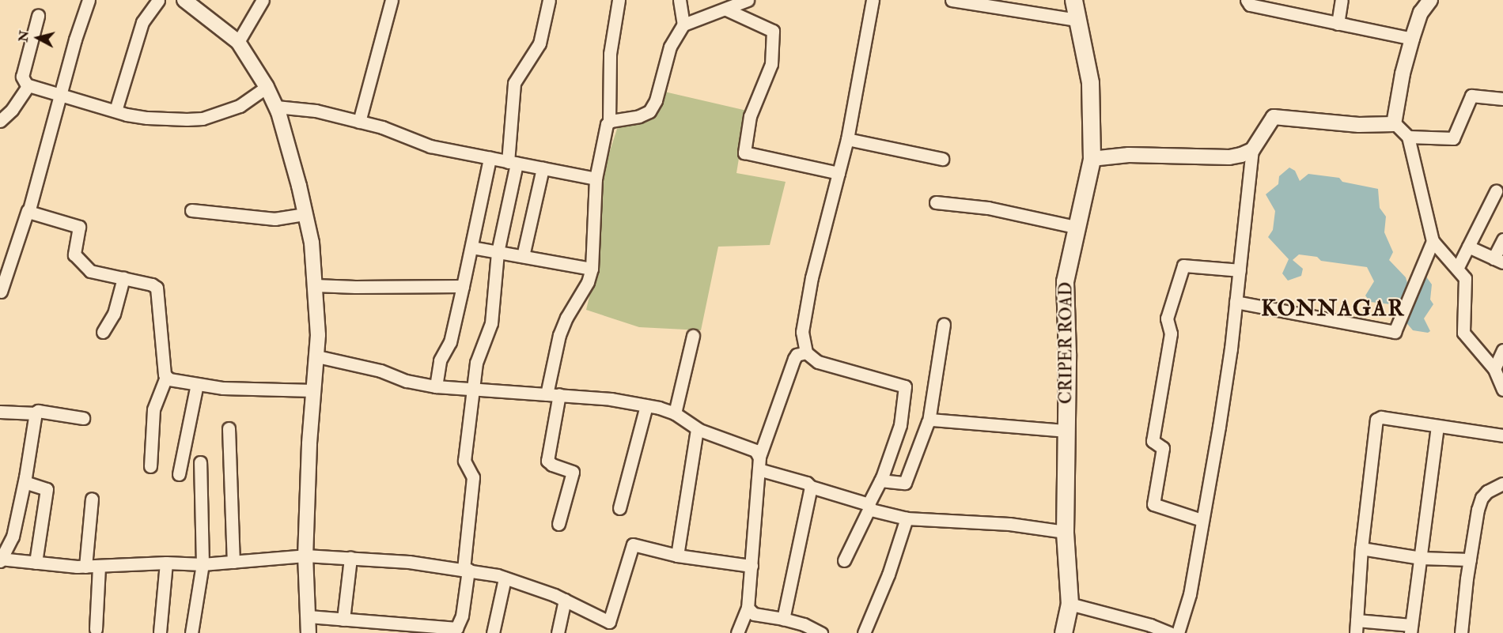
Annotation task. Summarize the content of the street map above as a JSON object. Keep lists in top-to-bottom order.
{
  "streets": {
    "main road": ["CRIPER ROAD"]
  },
  "districts": ["KONNAGAR"],
  "north": "left"
}
